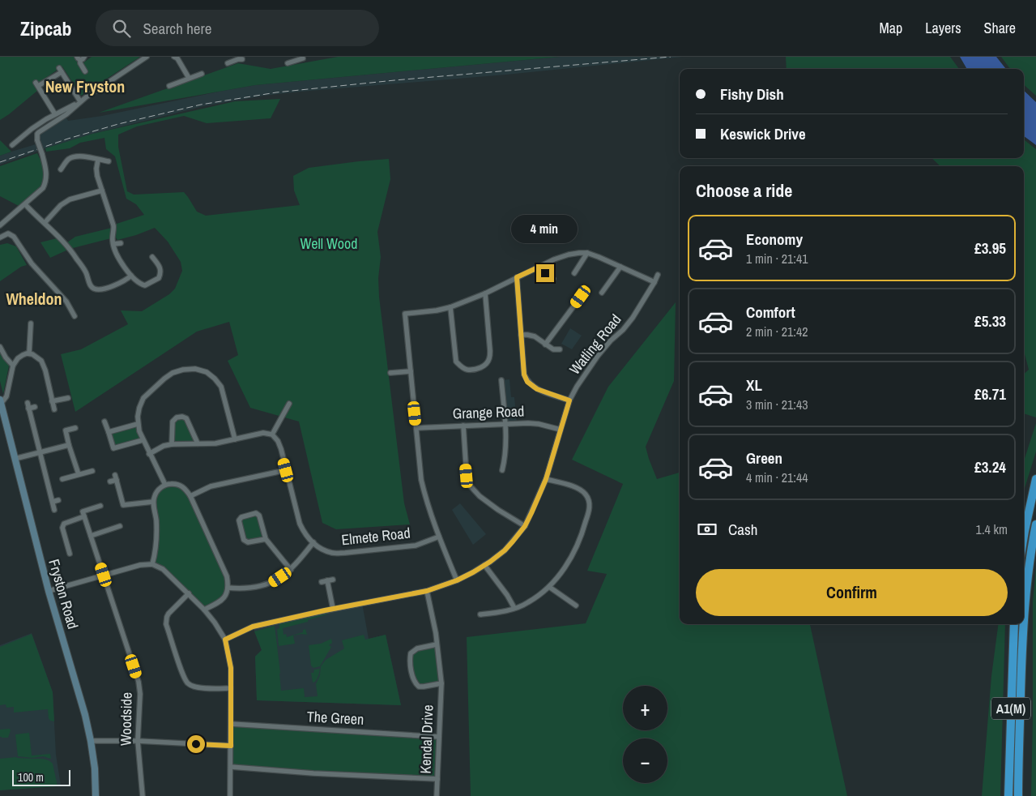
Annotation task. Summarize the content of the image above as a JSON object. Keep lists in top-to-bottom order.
{
  "streets": {
    "highway": ["A1(M)"],
    "street": [
      "Watling Road",
      "Grange Road",
      "Elmete Road",
      "Fryston Road",
      "The Green",
      "Woodside",
      "Kendal Drive"
    ]
  },
  "crossings": [
    ["Watling Road", "Grange Road"],
    ["Watling Road", "Kendal Drive"],
    ["The Green", "Kendal Drive"]
  ],
  "districts": ["New Fryston", "Wheldon"],
  "parks": ["Well Wood"],
  "scale_bar": "100 m",
  "page": {
    "header": "Zipcab",
    "search": "Search here",
    "nav": ["Map", "Layers", "Share"],
    "banner": ["Fishy Dish", "Keswick Drive"],
    "heading": "Choose a ride",
    "bubble": "4 min",
    "list": [
      {
        "name": "Economy",
        "note": "1 min · 21:41",
        "value": "£3.95"
      },
      {
        "name": "Comfort",
        "note": "2 min · 21:42",
        "value": "£5.33"
      },
      {
        "name": "XL",
        "note": "3 min · 21:43",
        "value": "£6.71"
      },
      {
        "name": "Green",
        "note": "4 min · 21:44",
        "value": "£3.24"
      }
    ],
    "pay": ["Cash", "1.4 km"],
    "buttons": "Confirm",
    "map_buttons": ["+", "−"],
    "scale": "100 m"
  }
}
